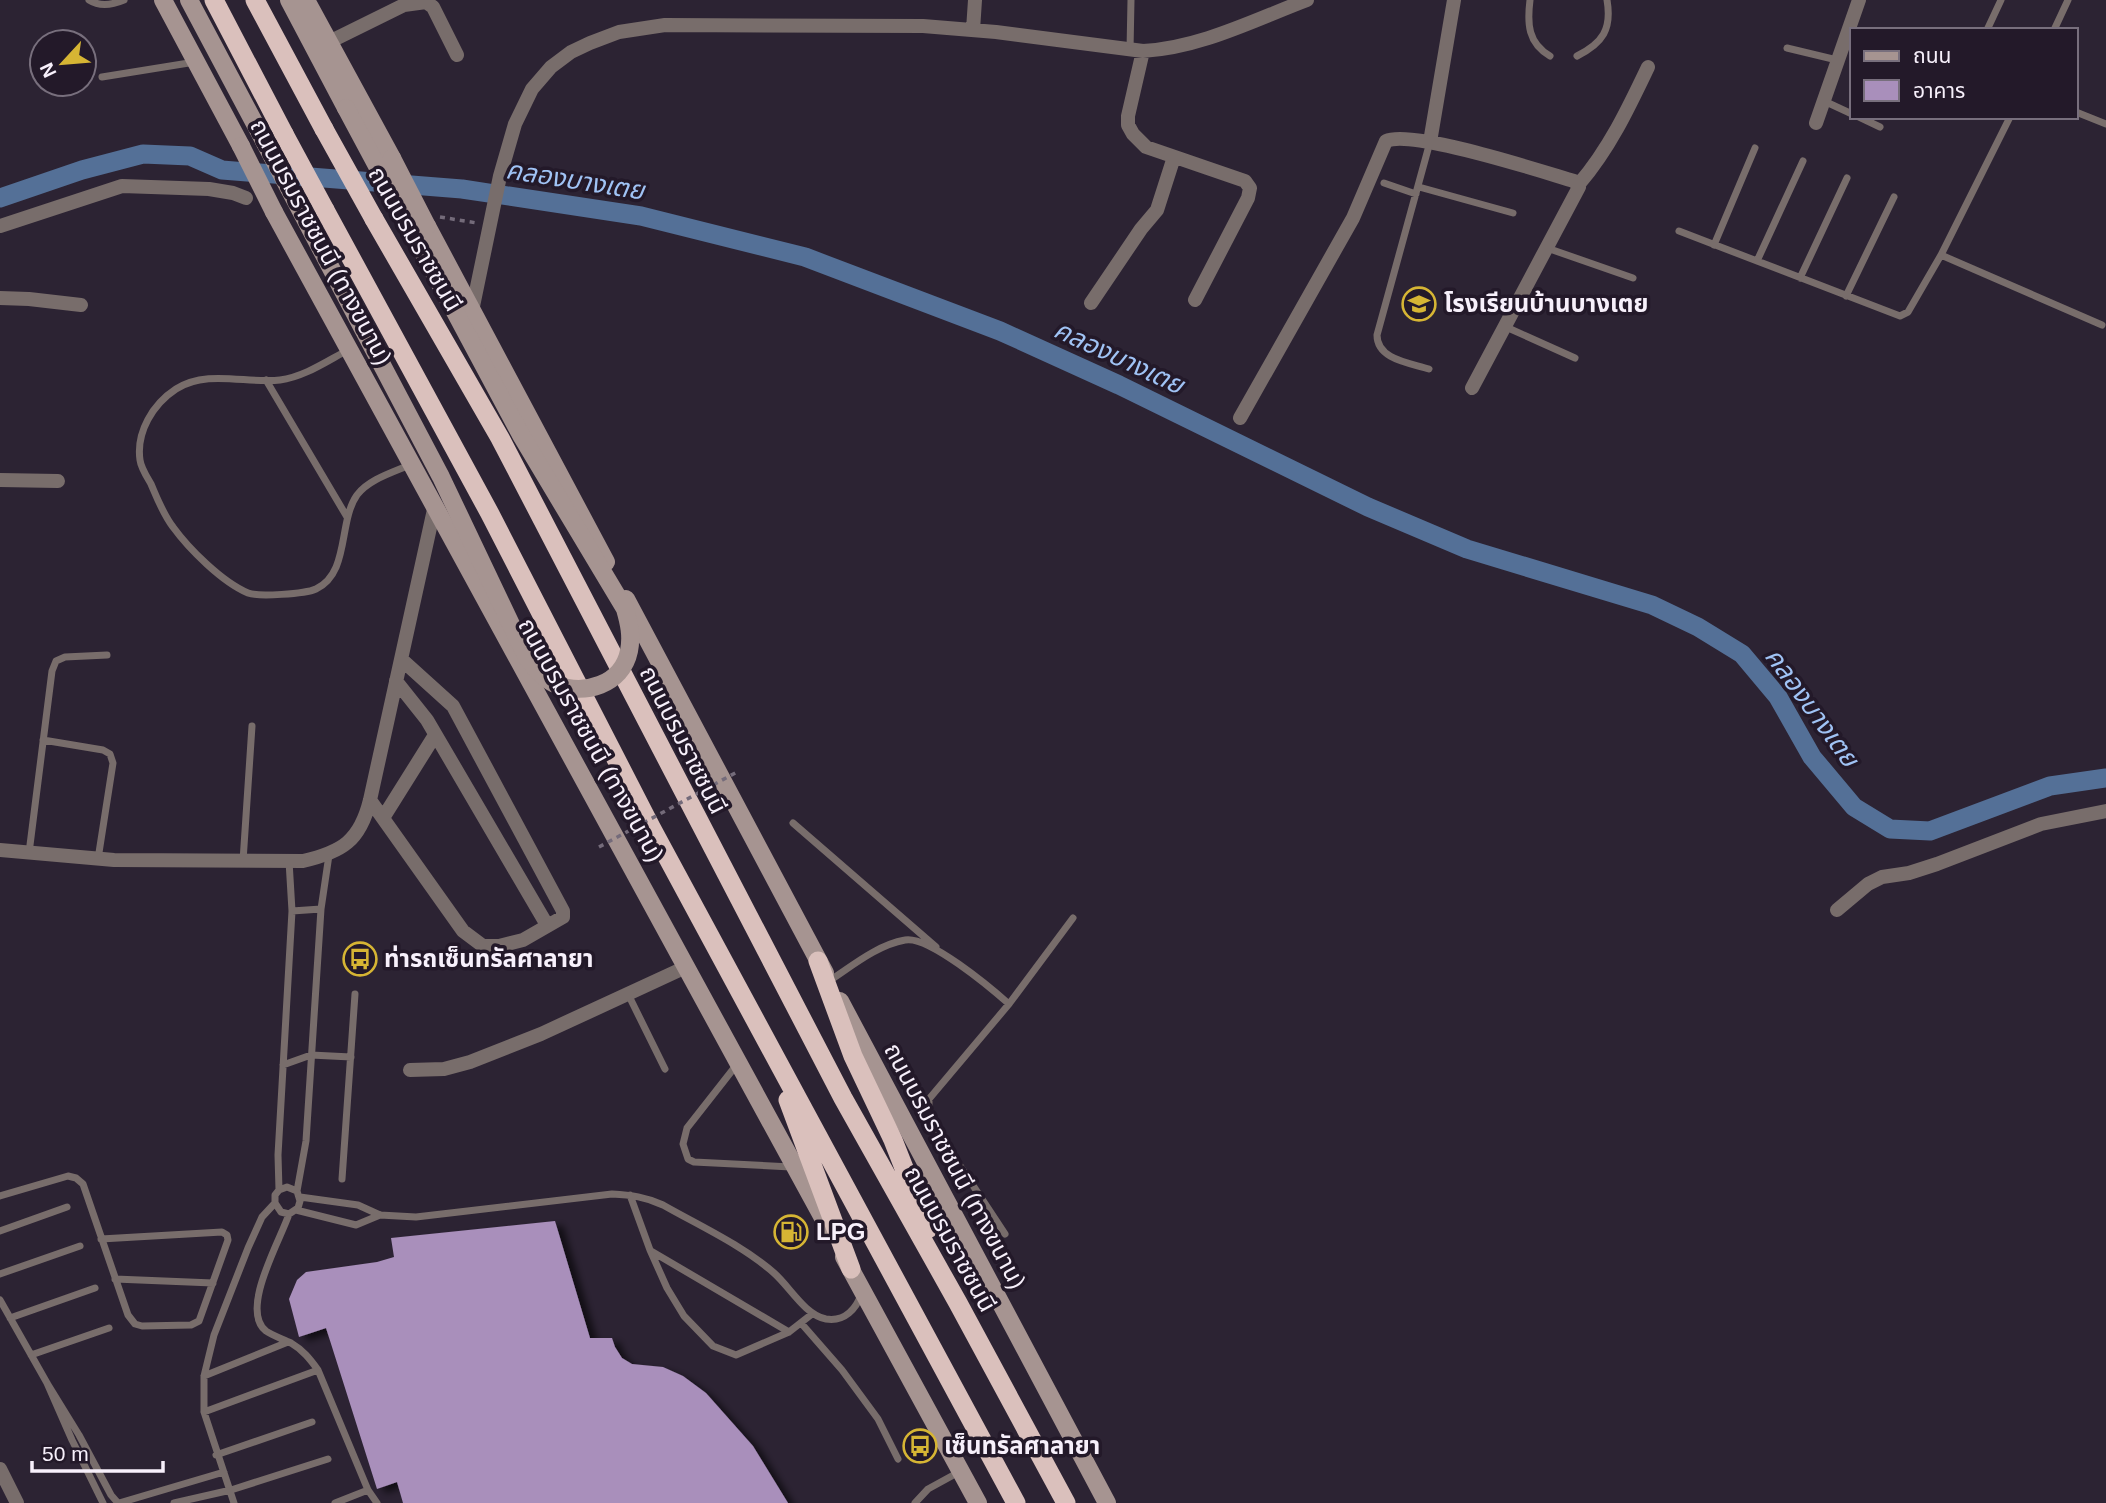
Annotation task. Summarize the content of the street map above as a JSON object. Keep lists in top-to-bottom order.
{
  "streets": {
    "highway": ["ถนนบรมราชชนนี"],
    "main road": ["ถนนบรมราชชนนี (ทางขนาน)"]
  },
  "water": ["คลองบางเตย"],
  "places": {
    "school or university": ["โรงเรียนบ้านบางเตย"],
    "bus stop": ["ท่ารถเซ็นทรัลศาลายา", "เซ็นทรัลศาลายา"],
    "fuel station": ["LPG"]
  },
  "legend": ["ถนน", "อาคาร"],
  "scale_bar": "50 m",
  "north": "bottom left"
}
